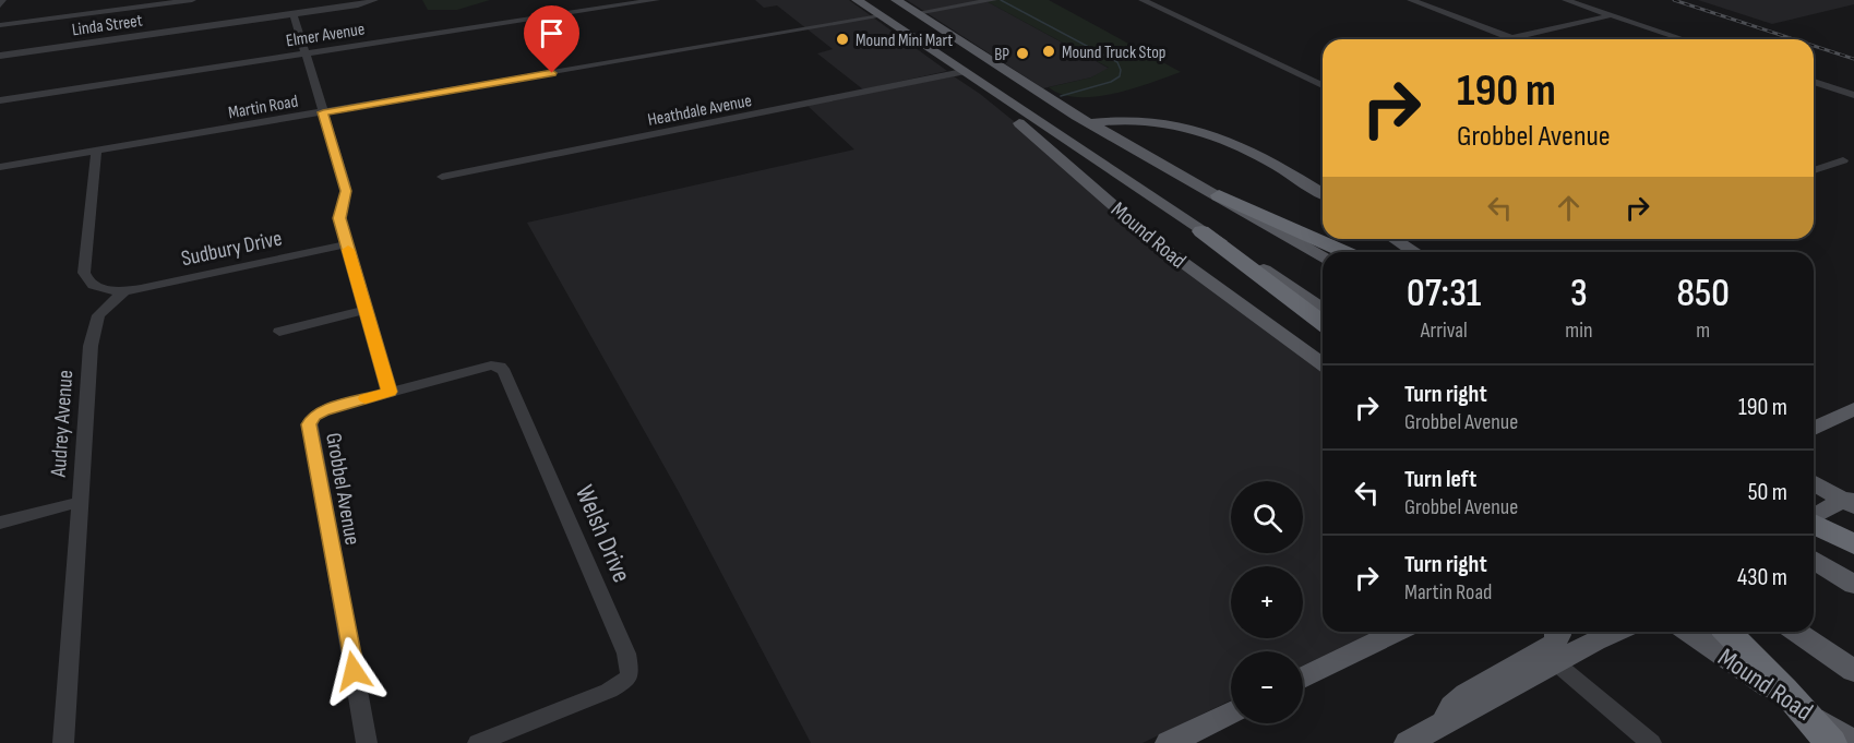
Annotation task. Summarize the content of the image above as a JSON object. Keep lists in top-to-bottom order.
{
  "streets": {
    "main road": ["Mound Road"],
    "street": [
      "Linda Street",
      "Elmer Avenue",
      "Martin Road",
      "Heathdale Avenue",
      "Sudbury Drive",
      "Audrey Avenue",
      "Grobbel Avenue",
      "Welsh Drive"
    ]
  },
  "crossings": [
    ["Martin Road", "Mound Road"],
    ["Heathdale Avenue", "Mound Road"],
    ["Sudbury Drive", "Audrey Avenue"],
    ["Grobbel Avenue", "Welsh Drive"]
  ],
  "places": ["Mound Mini Mart", "Mound Truck Stop", "BP"],
  "page": {
    "turn": ["190 m", "Grobbel Avenue"],
    "eta": [
      "07:31",
      "Arrival",
      "3",
      "min",
      "850",
      "m"
    ],
    "list": [
      {
        "name": "Turn right",
        "note": "Grobbel Avenue",
        "value": "190 m"
      },
      {
        "name": "Turn left",
        "note": "Grobbel Avenue",
        "value": "50 m"
      },
      {
        "name": "Turn right",
        "note": "Martin Road",
        "value": "430 m"
      }
    ],
    "map_buttons": ["+", "−"]
  }
}
